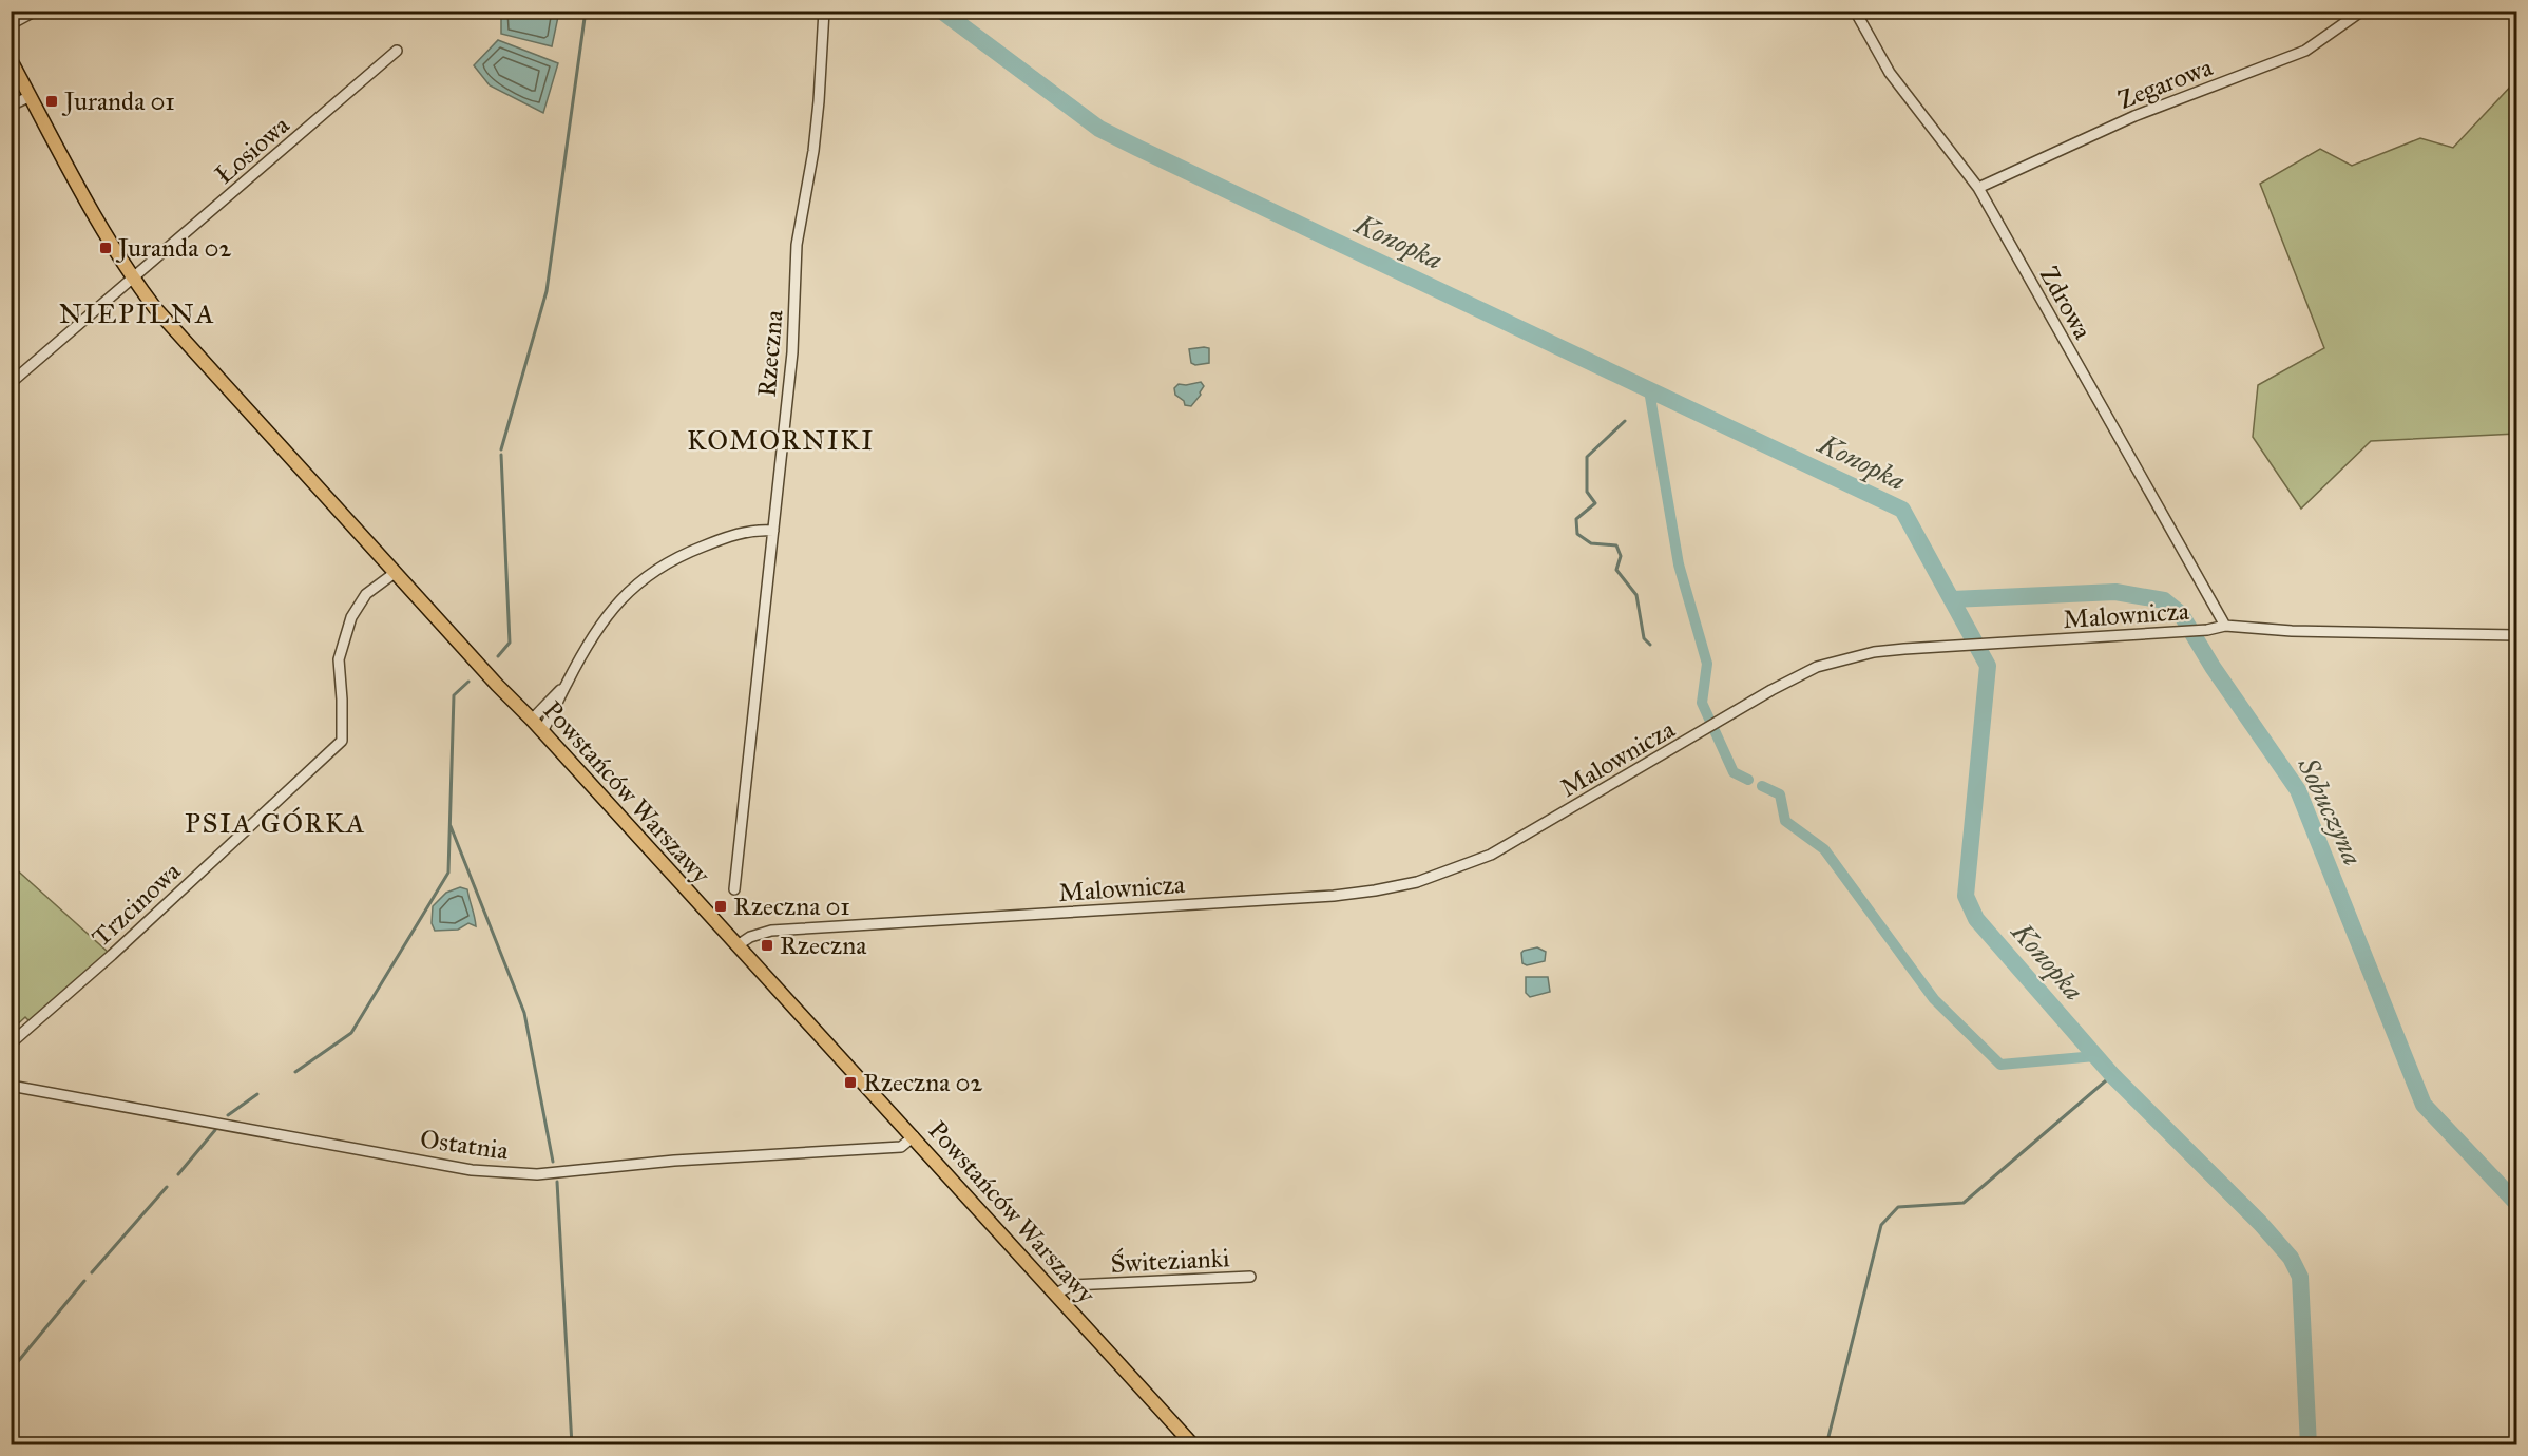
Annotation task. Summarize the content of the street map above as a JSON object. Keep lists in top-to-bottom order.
{
  "streets": {
    "main road": ["Powstańców Warszawy"],
    "street": [
      "Zegarowa",
      "Łosiowa",
      "Zdrowa",
      "Rzeczna",
      "Malownicza",
      "Trzcinowa",
      "Ostatnia",
      "Świtezianki"
    ]
  },
  "crossings": [
    ["Zegarowa", "Zdrowa"],
    ["Łosiowa", "Powstańców Warszawy"],
    ["Zdrowa", "Malownicza"],
    ["Malownicza", "Powstańców Warszawy"],
    ["Powstańców Warszawy", "Trzcinowa"],
    ["Powstańców Warszawy", "Ostatnia"],
    ["Powstańców Warszawy", "Świtezianki"]
  ],
  "districts": ["NIEPILNA", "KOMORNIKI", "PSIA GÓRKA"],
  "water": ["Konopka", "Sobuczyna"],
  "places": {
    "transit": [
      "Juranda 01",
      "Juranda 02",
      "Rzeczna 01",
      "Rzeczna",
      "Rzeczna 02"
    ]
  }
}
